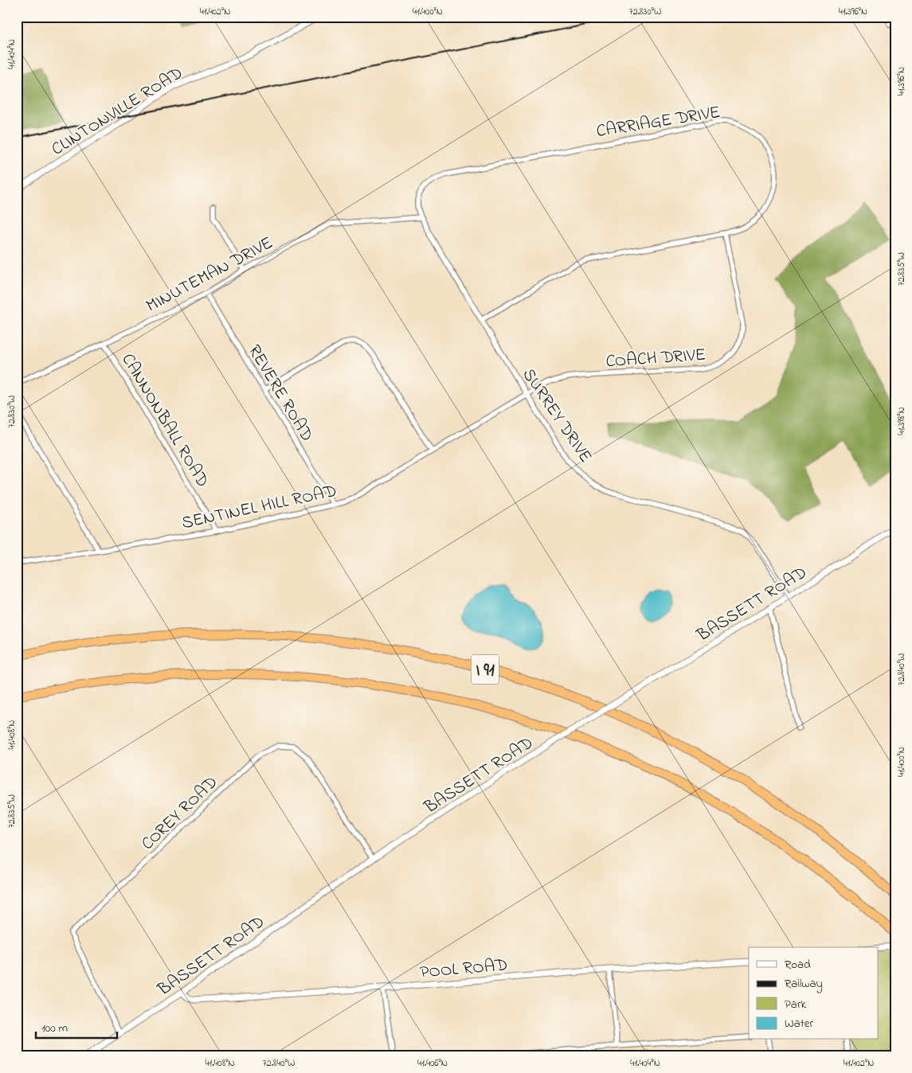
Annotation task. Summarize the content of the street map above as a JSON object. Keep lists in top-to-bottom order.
{
  "streets": {
    "highway": ["I 91"],
    "street": [
      "CLINTONVILLE ROAD",
      "CARRIAGE DRIVE",
      "MINUTEMAN DRIVE",
      "COACH DRIVE",
      "REVERE ROAD",
      "SURREY DRIVE",
      "CANNONBALL ROAD",
      "SENTINEL HILL ROAD",
      "BASSETT ROAD",
      "COREY ROAD",
      "POOL ROAD"
    ]
  },
  "crossings": [
    ["CARRIAGE DRIVE", "MINUTEMAN DRIVE"],
    ["CARRIAGE DRIVE", "COACH DRIVE"],
    ["CARRIAGE DRIVE", "SURREY DRIVE"],
    ["MINUTEMAN DRIVE", "REVERE ROAD"],
    ["MINUTEMAN DRIVE", "SURREY DRIVE"],
    ["MINUTEMAN DRIVE", "CANNONBALL ROAD"],
    ["COACH DRIVE", "SURREY DRIVE"],
    ["COACH DRIVE", "SENTINEL HILL ROAD"],
    ["REVERE ROAD", "SENTINEL HILL ROAD"],
    ["SURREY DRIVE", "SENTINEL HILL ROAD"],
    ["SURREY DRIVE", "BASSETT ROAD"],
    ["CANNONBALL ROAD", "SENTINEL HILL ROAD"],
    ["BASSETT ROAD", "COREY ROAD"],
    ["BASSETT ROAD", "POOL ROAD"]
  ],
  "legend": [
    "Road",
    "Railway",
    "Park",
    "Water"
  ],
  "scale_bar": "100 m",
  "coordinates": [
    "41.402°N",
    "41.400°N",
    "72.830°W",
    "41.396°N",
    "41.404°N",
    "72.835°W",
    "41.398°N",
    "72.840°W",
    "41.408°N",
    "41.406°N"
  ]
}
